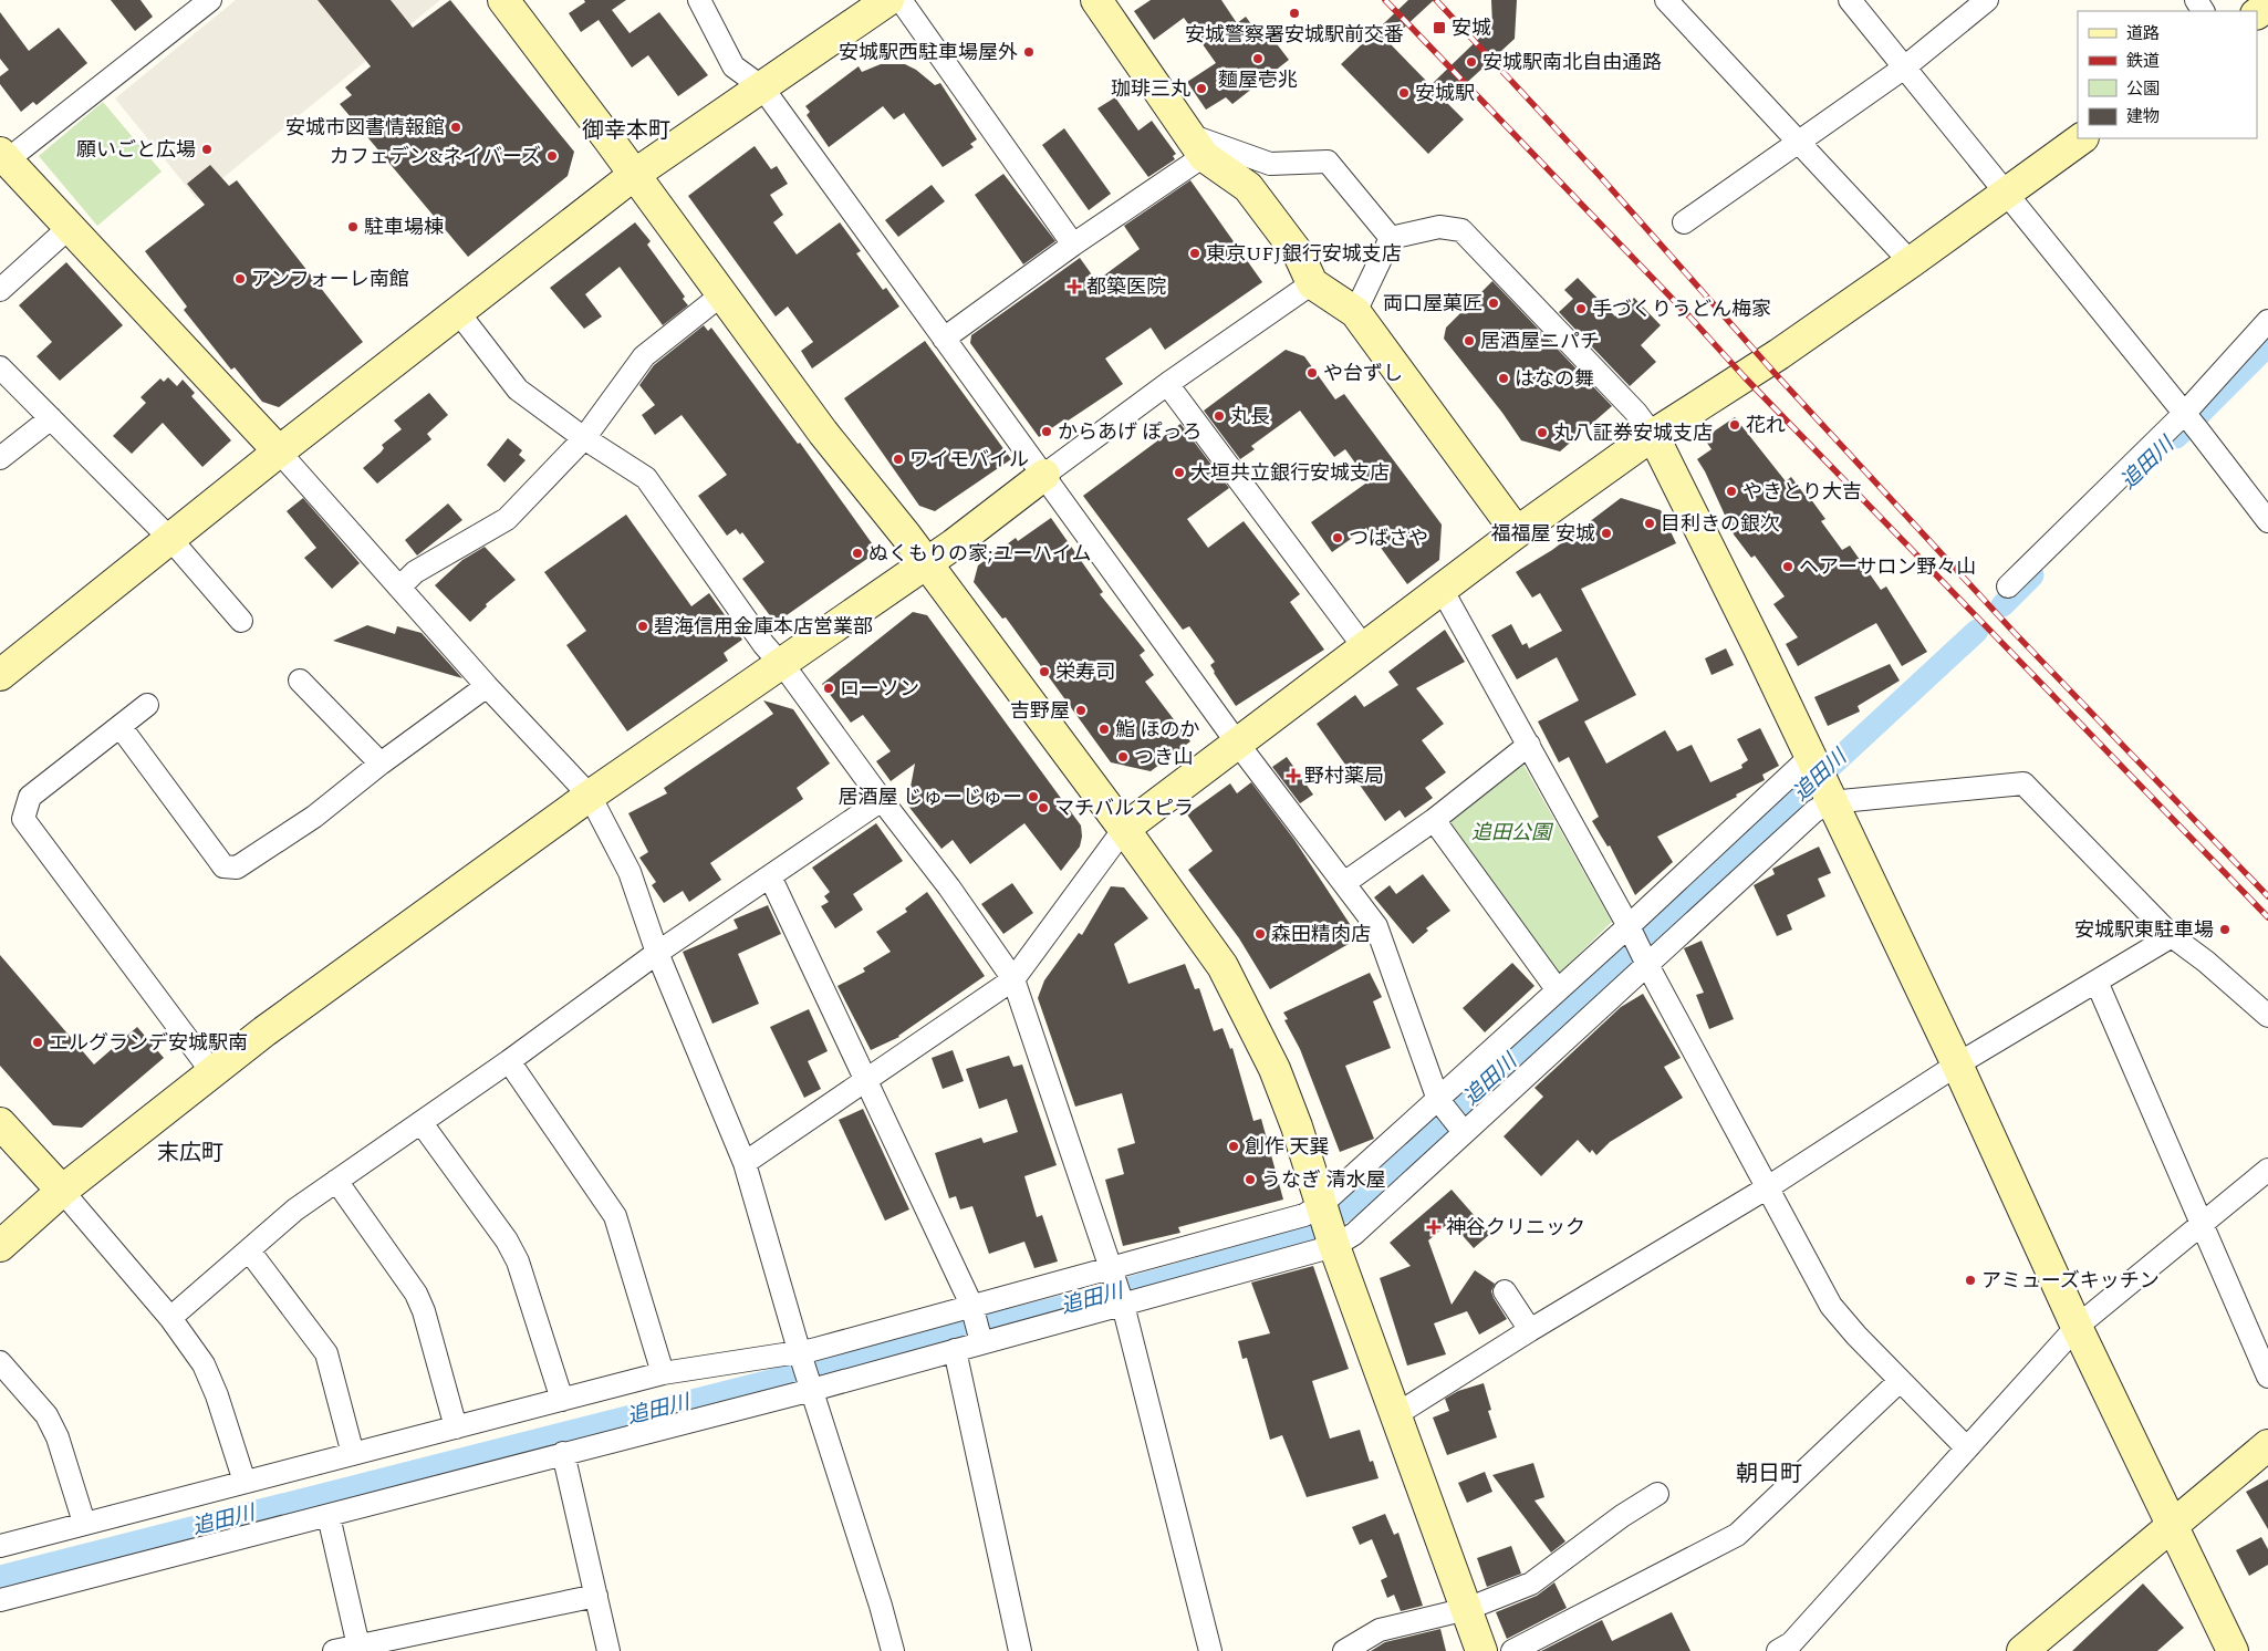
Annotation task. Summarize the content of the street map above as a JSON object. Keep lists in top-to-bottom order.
{
  "districts": ["御幸本町", "末広町", "朝日町"],
  "water": ["追田川"],
  "parks": ["追田公園"],
  "places": {
    "other": [
      "安城警察署安城駅前交番",
      "安城駅西駐車場屋外",
      "麵屋壱兆",
      "安城駅南北自由通路",
      "珈琲三丸",
      "安城駅",
      "安城市図書情報館",
      "願いごと広場",
      "カフェデン&ネイバーズ",
      "駐車場棟",
      "東京UFJ銀行安城支店",
      "アンフォーレ南館",
      "両口屋菓匠",
      "手づくりうどん梅家",
      "居酒屋ニパチ",
      "や台ずし",
      "はなの舞",
      "丸長",
      "花れ",
      "からあげ ぽっろ",
      "丸八証券安城支店",
      "ワイモバイル",
      "大垣共立銀行安城支店",
      "やきとり大吉",
      "目利きの銀次",
      "福福屋 安城",
      "つばさや",
      "ぬくもりの家;ユーハイム",
      "ヘアーサロン野々山",
      "碧海信用金庫本店営業部",
      "栄寿司",
      "ローソン",
      "吉野屋",
      "鮨 ほのか",
      "つき山",
      "居酒屋 じゅーじゅー",
      "マチバルスピラ",
      "安城駅東駐車場",
      "森田精肉店",
      "エルグランデ安城駅南",
      "創作 天巽",
      "うなぎ 清水屋",
      "アミューズキッチン"
    ],
    "transit": ["安城"],
    "health": ["都築医院", "野村薬局", "神谷クリニック"]
  },
  "legend": [
    "道路",
    "鉄道",
    "公園",
    "建物"
  ]
}
